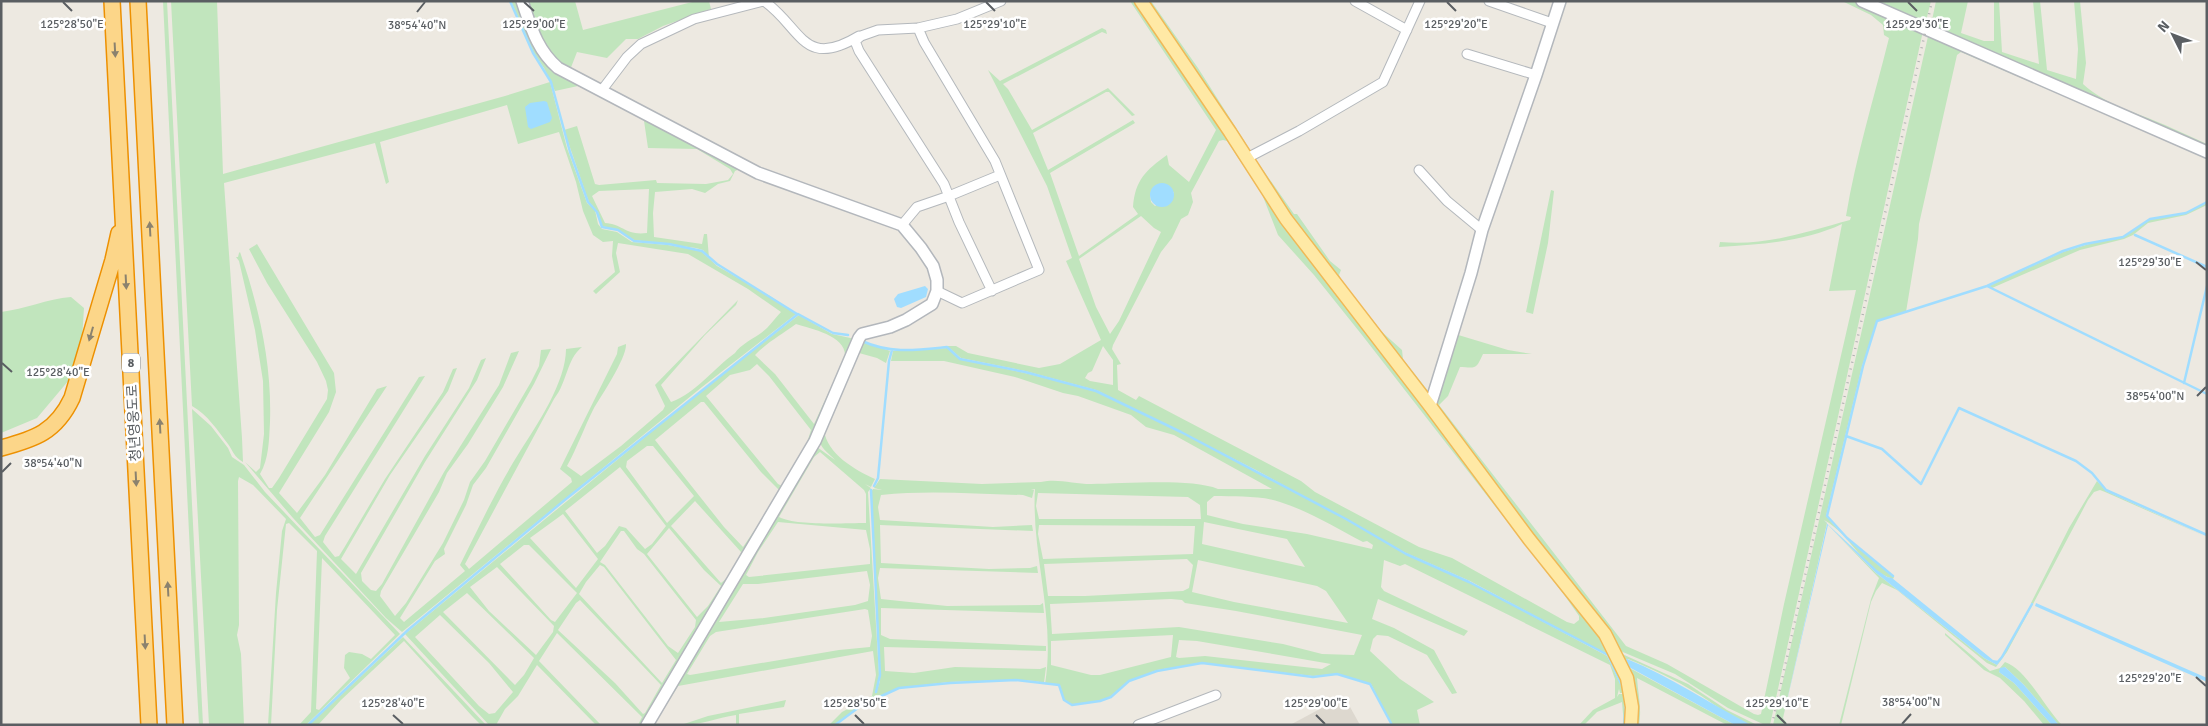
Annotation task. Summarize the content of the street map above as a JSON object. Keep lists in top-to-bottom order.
{
  "streets": {
    "highway": ["8", "청년영웅도로"]
  },
  "north": "top left",
  "coordinates": [
    "125°28'50\"E",
    "125°29'00\"E",
    "125°29'10\"E",
    "125°29'20\"E",
    "125°29'30\"E",
    "38°54'40\"N",
    "125°28'40\"E",
    "38°54'00\"N"
  ]
}
